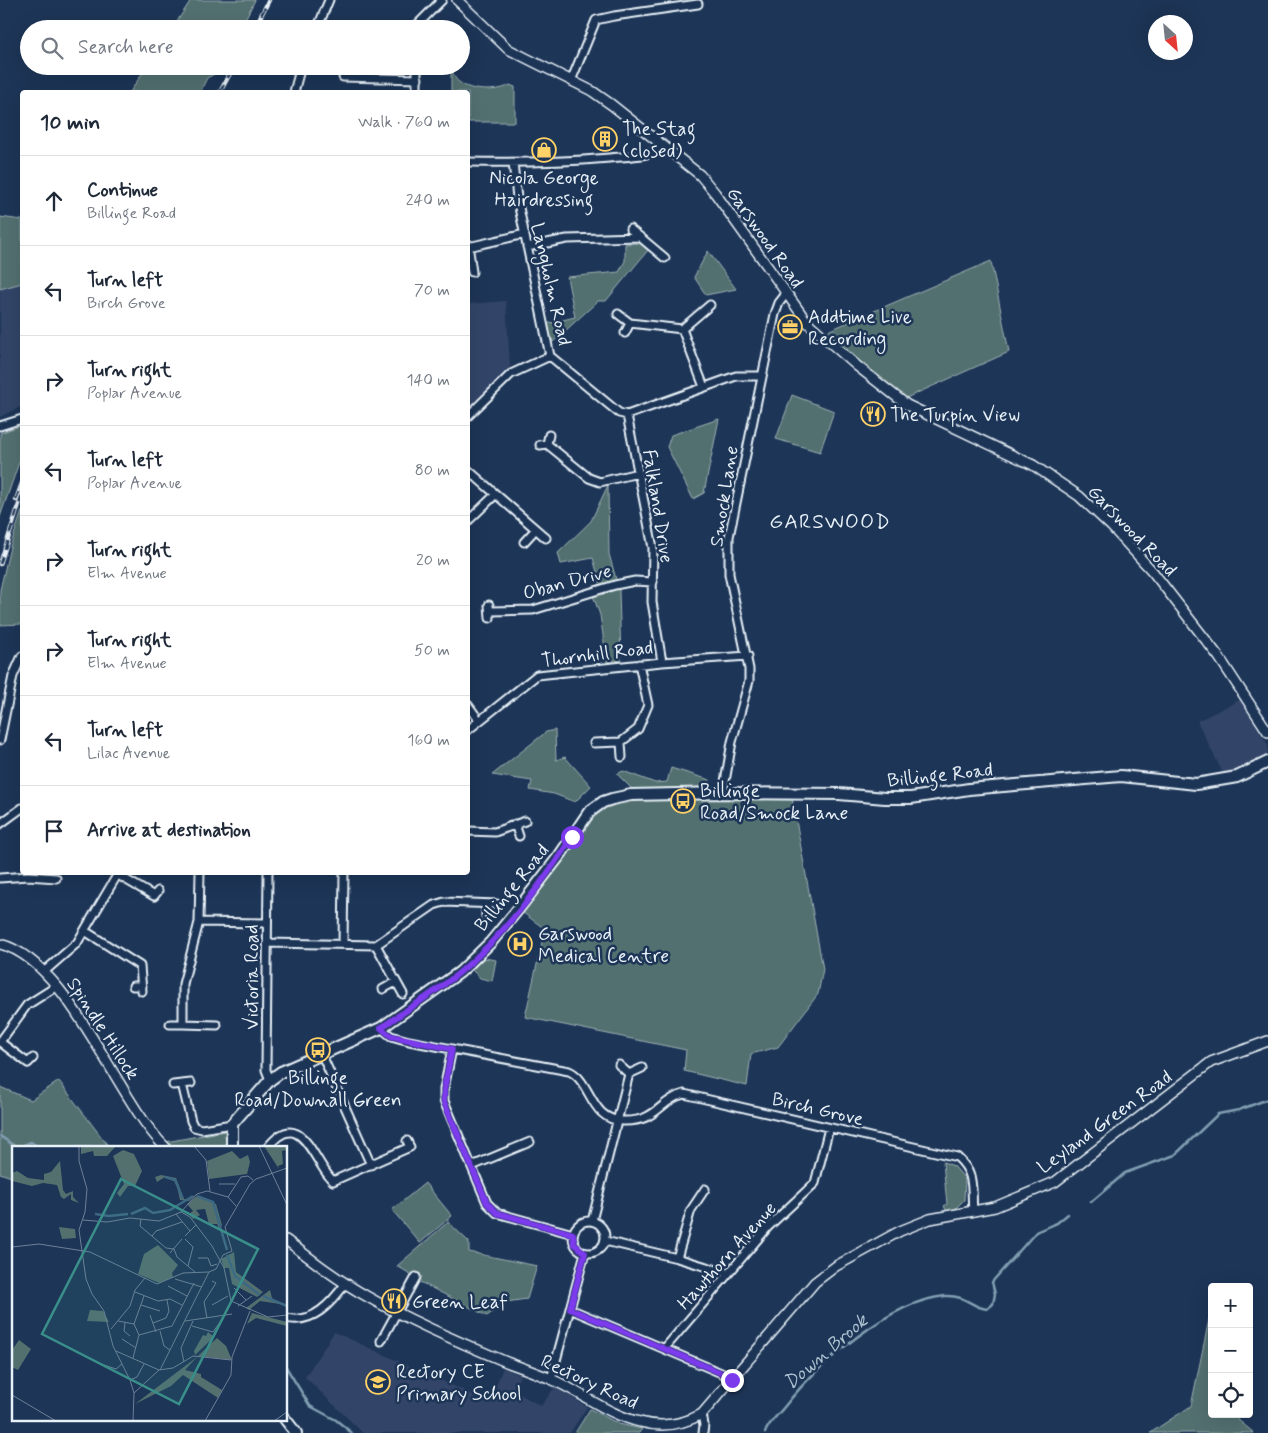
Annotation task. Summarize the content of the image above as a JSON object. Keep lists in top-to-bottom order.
{
  "streets": {
    "main road": ["Billinge Road"],
    "street": [
      "Garswood Road",
      "Langholm Road",
      "Smock Lane",
      "Falkland Drive",
      "Oban Drive",
      "Thornhill Road",
      "Victoria Road",
      "Spindle Hillock",
      "Birch Grove",
      "Leyland Green Road",
      "Hawthorn Avenue",
      "Rectory Road"
    ]
  },
  "crossings": [
    ["Garswood Road", "Smock Lane"],
    ["Langholm Road", "Falkland Drive"],
    ["Smock Lane", "Thornhill Road"],
    ["Smock Lane", "Billinge Road"],
    ["Falkland Drive", "Oban Drive"],
    ["Falkland Drive", "Thornhill Road"],
    ["Billinge Road", "Victoria Road"],
    ["Birch Grove", "Leyland Green Road"],
    ["Birch Grove", "Hawthorn Avenue"],
    ["Leyland Green Road", "Rectory Road"]
  ],
  "districts": ["GARSWOOD"],
  "water": ["Down Brook"],
  "places": {
    "building": ["The Stag (closed)"],
    "shop": ["Nicola George Hairdressing"],
    "office": ["Addtime Live Recording"],
    "restaurant": ["The Turpin View", "Green Leaf"],
    "bus stop": ["Billinge Road/Smock Lane", "Billinge Road/Downall Green"],
    "hospital": ["Garswood Medical Centre"],
    "school or university": ["Rectory CE Primary School"]
  },
  "north": "bottom right",
  "page": {
    "search": "Search here",
    "heading": ["10 min", "Walk · 760 m"],
    "list": [
      ["Continue", "Billinge Road", "240 m"],
      ["Turn left", "Birch Grove", "70 m"],
      ["Turn right", "Poplar Avenue", "140 m"],
      ["Turn left", "Poplar Avenue", "80 m"],
      ["Turn right", "Elm Avenue", "20 m"],
      ["Turn right", "Elm Avenue", "50 m"],
      ["Turn left", "Lilac Avenue", "160 m"],
      "Arrive at destination"
    ],
    "map_buttons": ["+", "−"]
  }
}
